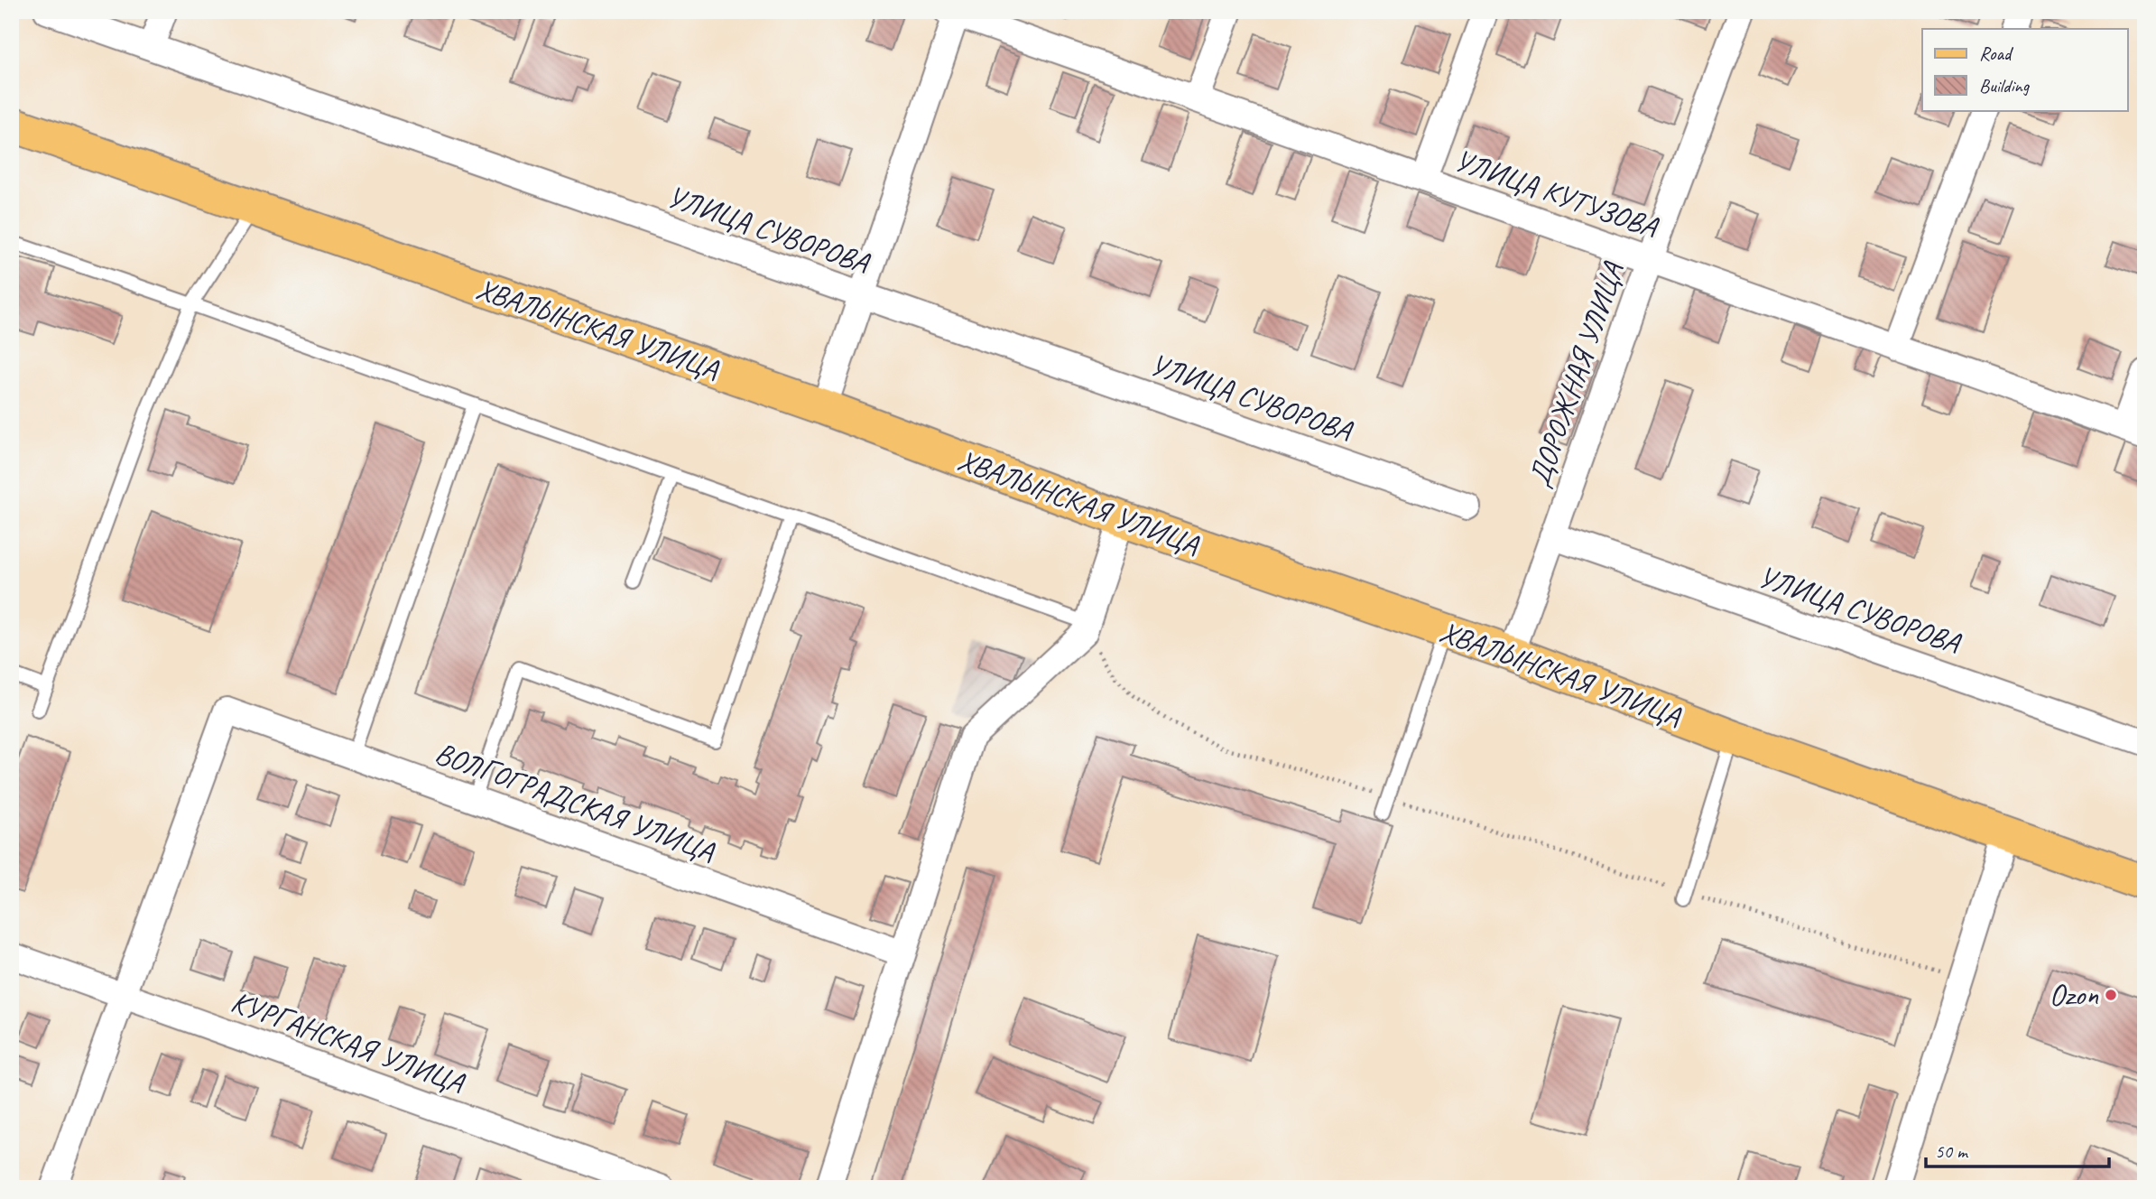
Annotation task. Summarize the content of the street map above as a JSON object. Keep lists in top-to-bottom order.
{
  "streets": {
    "main road": ["ХВАЛЫНСКАЯ УЛИЦА"],
    "street": [
      "УЛИЦА КУТУЗОВА",
      "УЛИЦА СУВОРОВА",
      "ДОРОЖНАЯ УЛИЦА",
      "ВОЛГОГРАДСКАЯ УЛИЦА",
      "КУРГАНСКАЯ УЛИЦА"
    ]
  },
  "crossings": [
    ["УЛИЦА КУТУЗОВА", "ДОРОЖНАЯ УЛИЦА"],
    ["УЛИЦА СУВОРОВА", "ДОРОЖНАЯ УЛИЦА"],
    ["ХВАЛЫНСКАЯ УЛИЦА", "ДОРОЖНАЯ УЛИЦА"],
    ["ВОЛГОГРАДСКАЯ УЛИЦА", "КУРГАНСКАЯ УЛИЦА"]
  ],
  "places": ["Ozon"],
  "legend": ["Road", "Building"],
  "scale_bar": "50 m"
}
